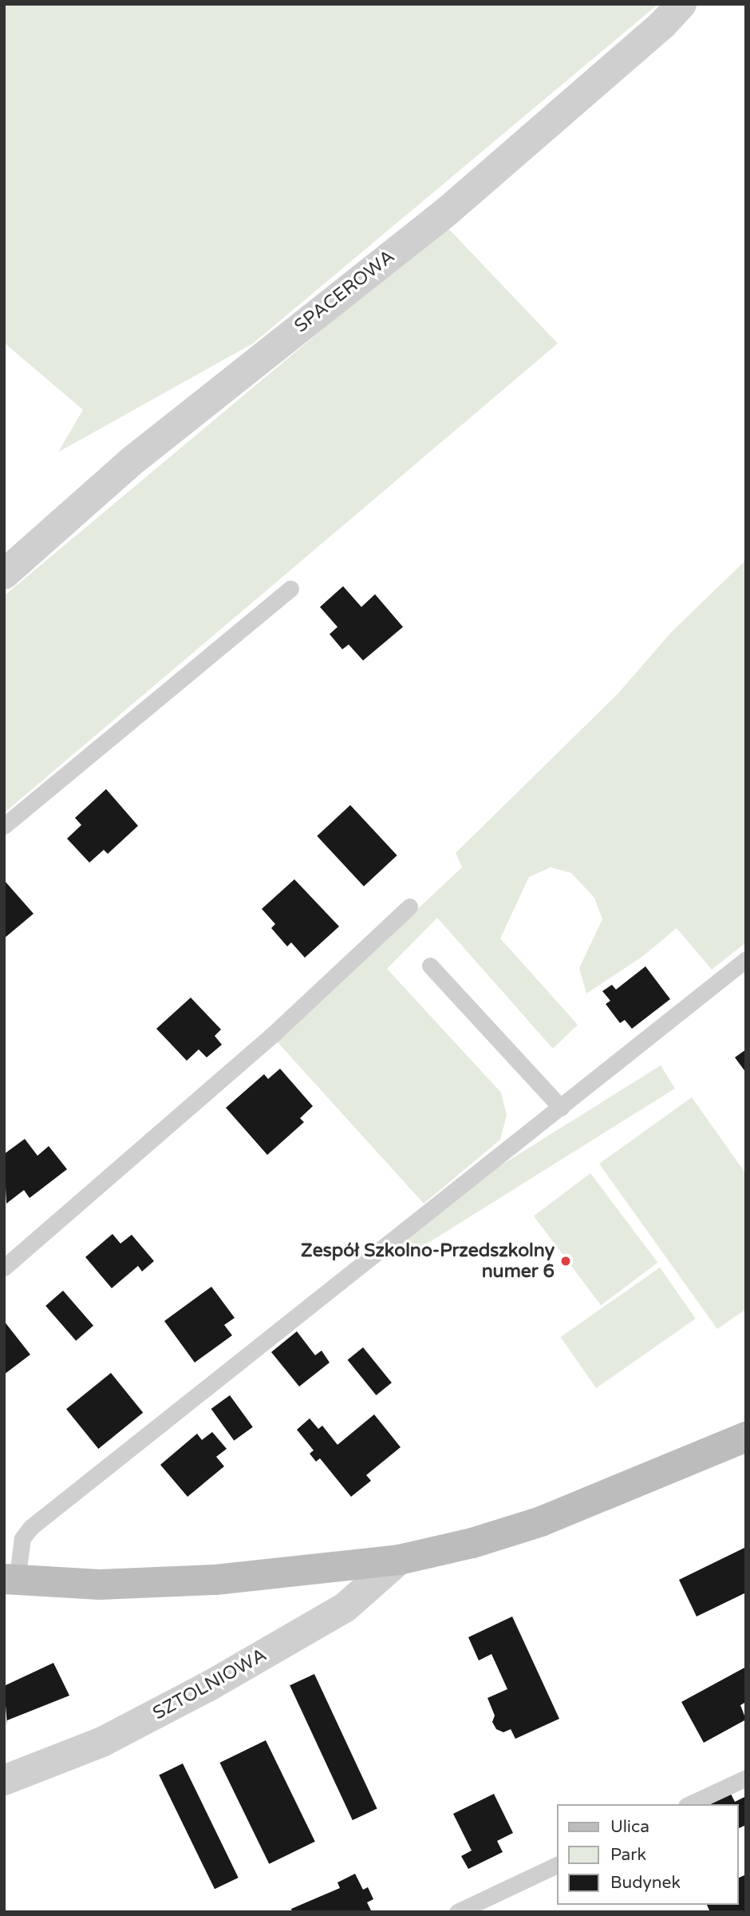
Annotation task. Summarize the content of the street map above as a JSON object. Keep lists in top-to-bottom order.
{
  "streets": {
    "street": ["SPACEROWA", "SZTOLNIOWA"]
  },
  "places": ["Zespół Szkolno-Przedszkolny numer 6"],
  "legend": ["Ulica", "Park", "Budynek"]
}
